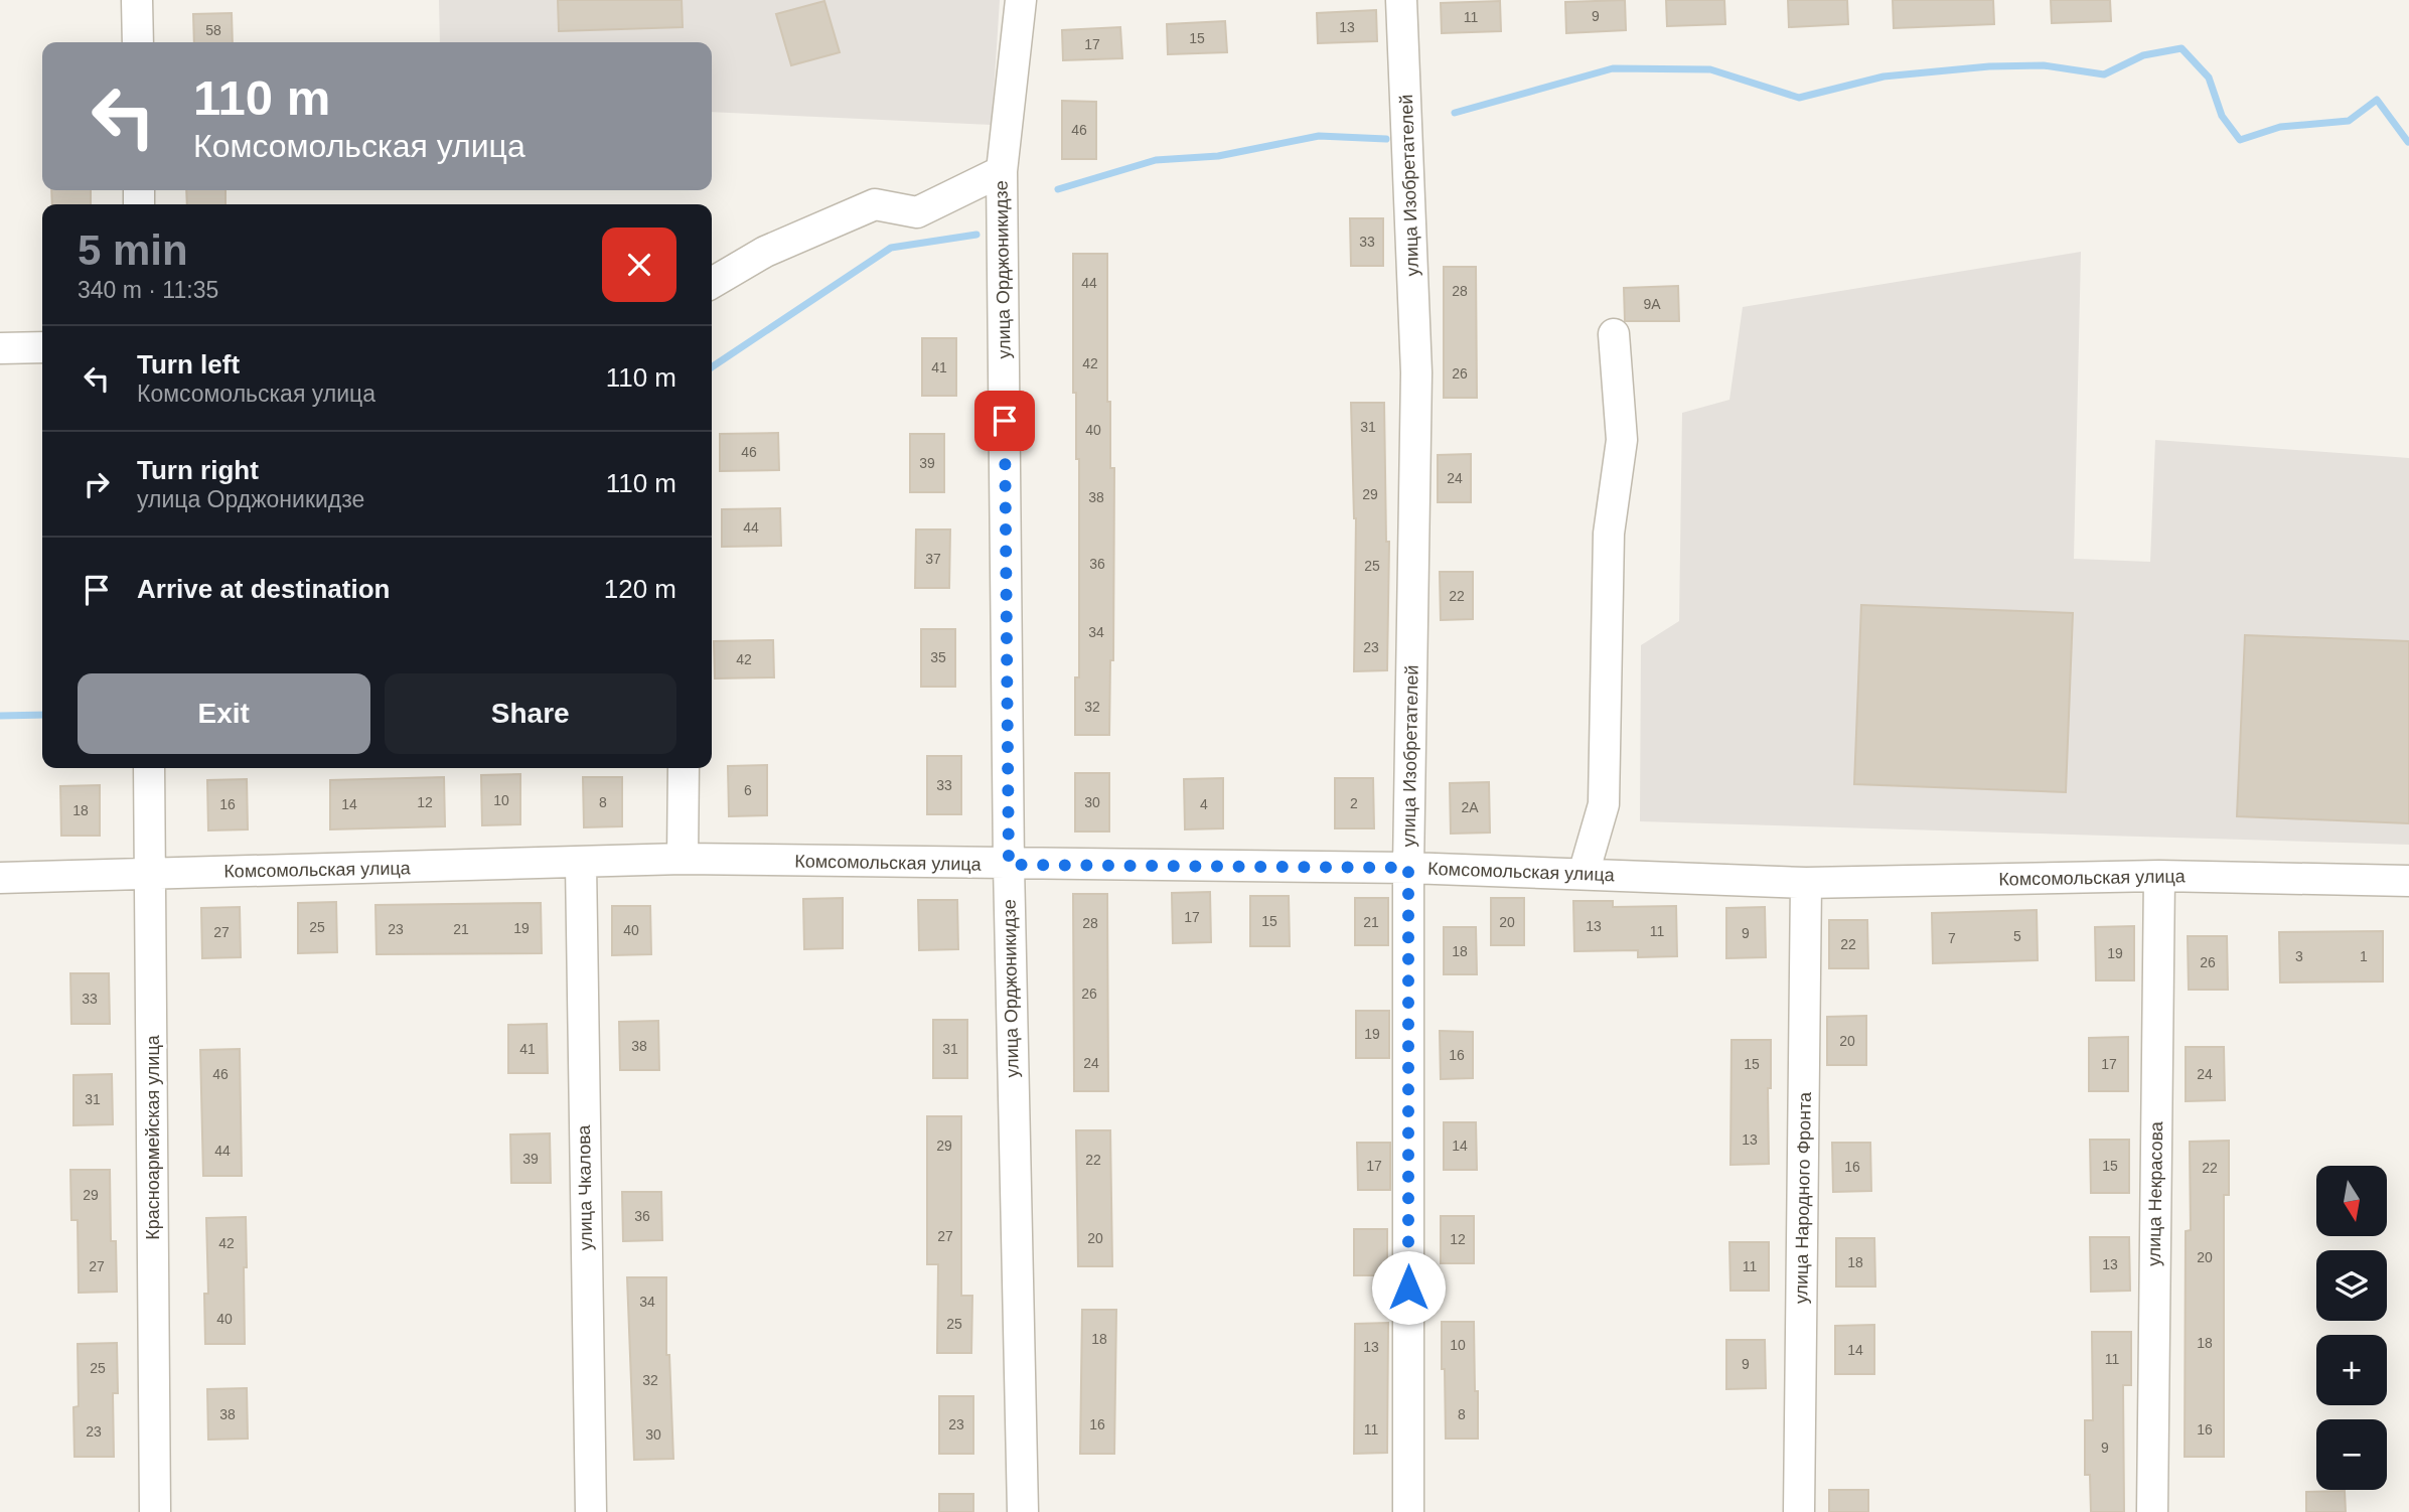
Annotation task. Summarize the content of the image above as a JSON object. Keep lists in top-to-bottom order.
{
  "streets": {
    "street": [
      "улица Изобретателей",
      "улица Орджоникидзе",
      "Комсомольская улица",
      "Красноармейская улица",
      "улица Чкалова",
      "улица Некрасова",
      "улица Народного Фронта"
    ]
  },
  "crossings": [
    ["улица Изобретателей", "Комсомольская улица"],
    ["улица Орджоникидзе", "Комсомольская улица"],
    ["Комсомольская улица", "Красноармейская улица"],
    ["Комсомольская улица", "улица Чкалова"],
    ["Комсомольская улица", "улица Некрасова"],
    ["Комсомольская улица", "улица Народного Фронта"]
  ],
  "house_numbers": [
    "9",
    "11",
    "13",
    "58",
    "15",
    "17",
    "46",
    "33",
    "44",
    "28",
    "9А",
    "42",
    "41",
    "26",
    "31",
    "40",
    "46",
    "39",
    "24",
    "29",
    "38",
    "44",
    "37",
    "36",
    "25",
    "22",
    "34",
    "23",
    "35",
    "42",
    "32",
    "33",
    "6",
    "10",
    "12",
    "8",
    "30",
    "2",
    "16",
    "14",
    "4",
    "2А",
    "18",
    "17",
    "15",
    "21",
    "20",
    "28",
    "13",
    "25",
    "19",
    "23",
    "21",
    "40",
    "11",
    "27",
    "9",
    "5",
    "7",
    "22",
    "18",
    "19",
    "3",
    "1",
    "26",
    "26",
    "33",
    "19",
    "20",
    "38",
    "41",
    "31",
    "16",
    "24",
    "15",
    "17",
    "46",
    "24",
    "31",
    "13",
    "29",
    "14",
    "44",
    "39",
    "22",
    "17",
    "15",
    "16",
    "22",
    "29",
    "36",
    "27",
    "20",
    "12",
    "42",
    "20",
    "18",
    "13",
    "27",
    "11",
    "34",
    "40",
    "25",
    "18",
    "18",
    "10",
    "13",
    "14",
    "11",
    "9",
    "25",
    "32",
    "38",
    "8",
    "23",
    "16",
    "11",
    "16",
    "23",
    "30",
    "9"
  ],
  "north": "bottom",
  "page": {
    "turn": ["110 m", "Комсомольская улица"],
    "heading": ["5 min", "340 m · 11:35"],
    "list": [
      {
        "name": "Turn left",
        "note": "Комсомольская улица",
        "value": "110 m"
      },
      {
        "name": "Turn right",
        "note": "улица Орджоникидзе",
        "value": "110 m"
      },
      {
        "name": "Arrive at destination",
        "value": "120 m"
      }
    ],
    "buttons": ["Exit", "Share"],
    "map_buttons": ["+", "−"]
  }
}
